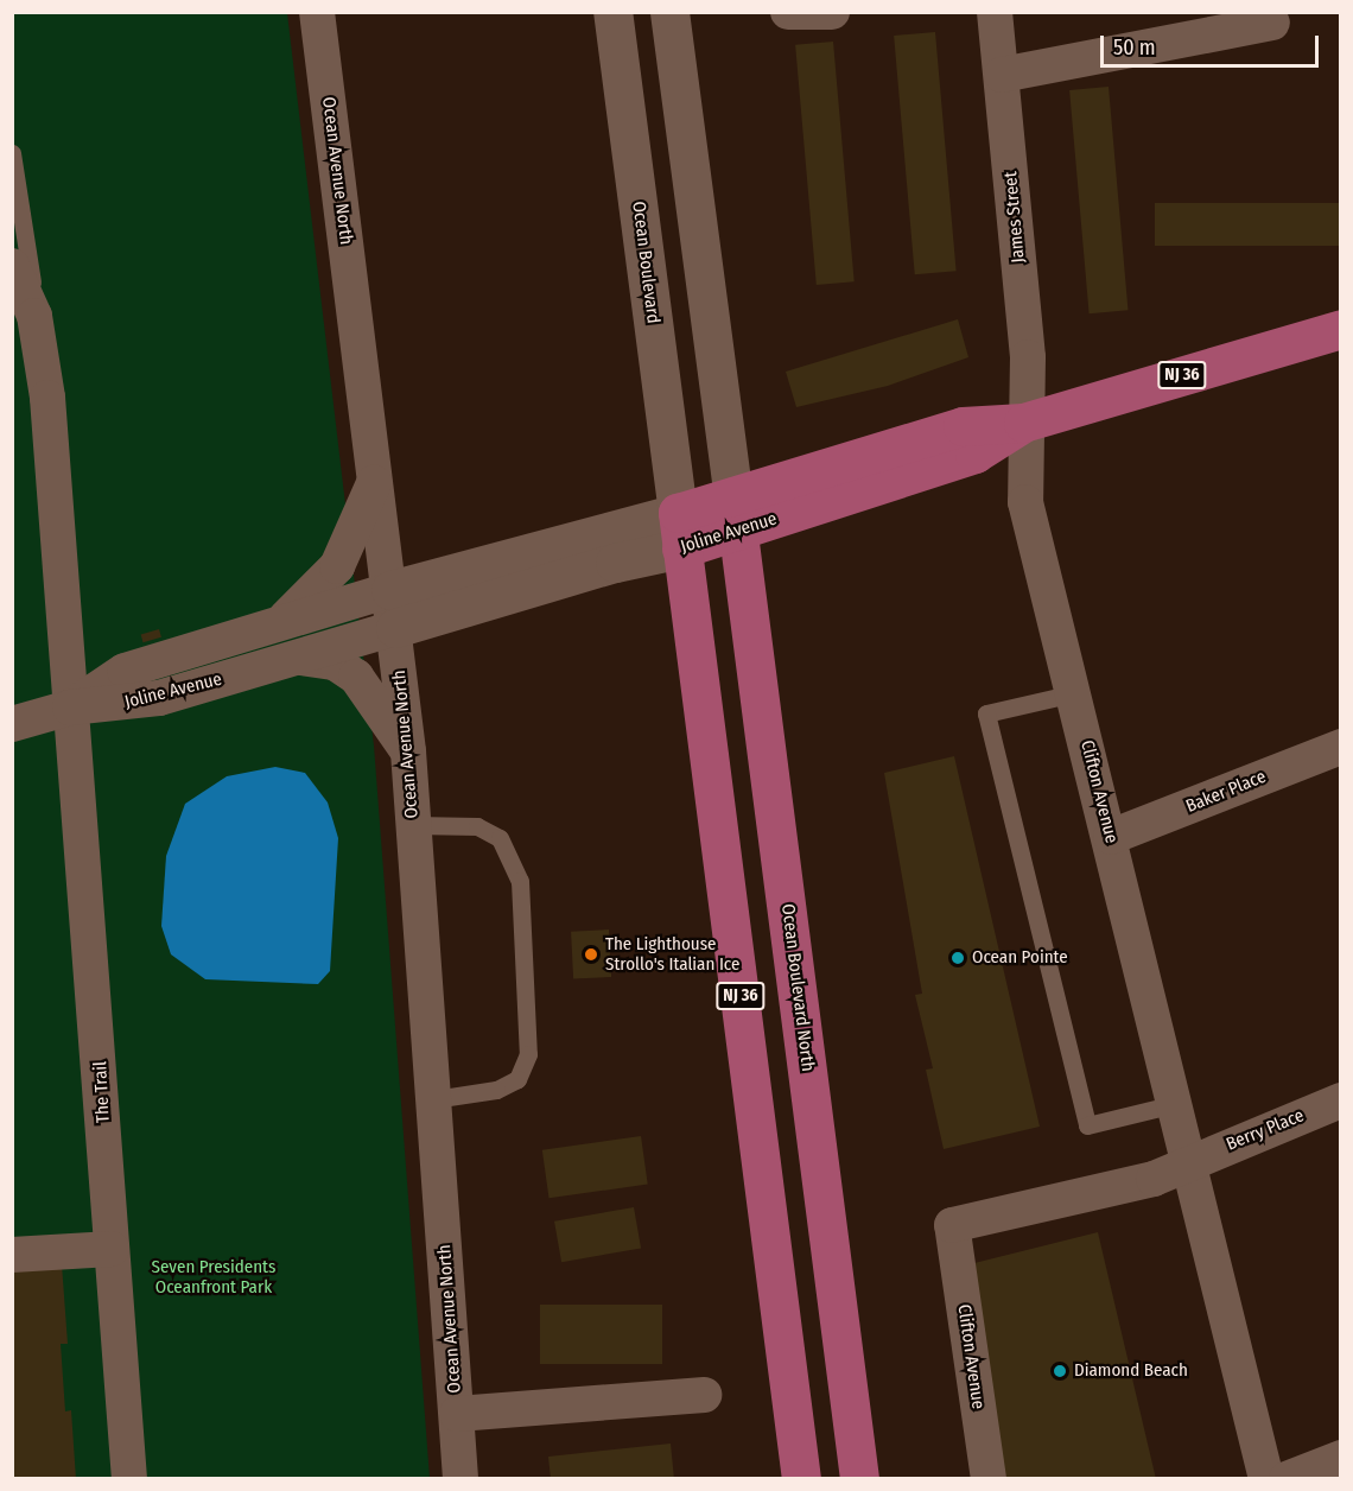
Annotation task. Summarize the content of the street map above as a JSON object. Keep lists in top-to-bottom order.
{
  "streets": {
    "main road": [
      "Ocean Boulevard",
      "NJ 36",
      "Joline Avenue",
      "Ocean Boulevard North"
    ],
    "street": [
      "Ocean Avenue North",
      "James Street",
      "Clifton Avenue",
      "Baker Place",
      "The Trail",
      "Berry Place"
    ]
  },
  "crossings": [
    ["Ocean Avenue North", "Joline Avenue"],
    ["James Street", "Joline Avenue"],
    ["James Street", "Clifton Avenue"],
    ["Ocean Boulevard", "NJ 36"],
    ["Ocean Boulevard", "Joline Avenue"],
    ["NJ 36", "Joline Avenue"],
    ["Joline Avenue", "Clifton Avenue"],
    ["Joline Avenue", "Ocean Boulevard North"],
    ["Joline Avenue", "The Trail"],
    ["Clifton Avenue", "Baker Place"],
    ["Clifton Avenue", "Berry Place"]
  ],
  "parks": ["Seven Presidents Oceanfront Park"],
  "places": ["The Lighthouse Strollo's Italian Ice", "Ocean Pointe", "Diamond Beach"],
  "scale_bar": "50 m"
}
